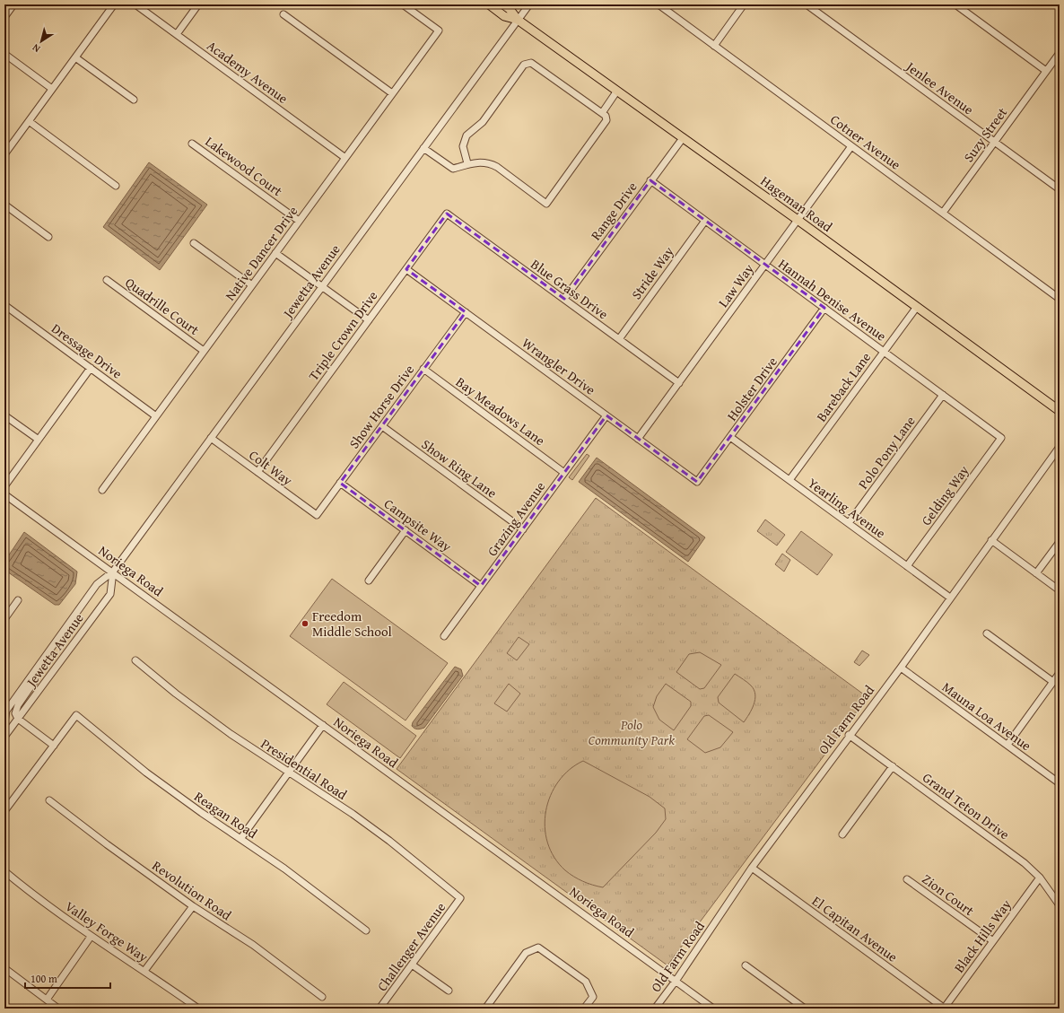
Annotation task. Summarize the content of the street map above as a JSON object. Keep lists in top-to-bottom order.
{
  "streets": {
    "main road": ["Hageman Road"],
    "street": [
      "Academy Avenue",
      "Jenlee Avenue",
      "Suzy Street",
      "Cotner Avenue",
      "Lakewood Court",
      "Range Drive",
      "Native Dancer Drive",
      "Stride Way",
      "Jewetta Avenue",
      "Law Way",
      "Blue Grass Drive",
      "Hannah Denise Avenue",
      "Quadrille Court",
      "Triple Crown Drive",
      "Dressage Drive",
      "Wrangler Drive",
      "Bareback Lane",
      "Holster Drive",
      "Show Horse Drive",
      "Bay Meadows Lane",
      "Polo Pony Lane",
      "Colt Way",
      "Show Ring Lane",
      "Gelding Way",
      "Yearling Avenue",
      "Grazing Avenue",
      "Campsite Way",
      "Noriega Road",
      "Mauna Loa Avenue",
      "Old Farm Road",
      "Presidential Road",
      "Grand Teton Drive",
      "Reagan Road",
      "Revolution Road",
      "Zion Court",
      "El Capitan Avenue",
      "Valley Forge Way",
      "Black Hills Way",
      "Challenger Avenue"
    ]
  },
  "crossings": [
    ["Academy Avenue", "Native Dancer Drive"],
    ["Jenlee Avenue", "Suzy Street"],
    ["Suzy Street", "Cotner Avenue"],
    ["Cotner Avenue", "Law Way"],
    ["Lakewood Court", "Native Dancer Drive"],
    ["Hageman Road", "Range Drive"],
    ["Hageman Road", "Jewetta Avenue"],
    ["Hageman Road", "Law Way"],
    ["Hageman Road", "Bareback Lane"],
    ["Range Drive", "Blue Grass Drive"],
    ["Range Drive", "Hannah Denise Avenue"],
    ["Native Dancer Drive", "Quadrille Court"],
    ["Native Dancer Drive", "Dressage Drive"],
    ["Stride Way", "Blue Grass Drive"],
    ["Stride Way", "Hannah Denise Avenue"],
    ["Jewetta Avenue", "Colt Way"],
    ["Jewetta Avenue", "Noriega Road"],
    ["Law Way", "Blue Grass Drive"],
    ["Law Way", "Hannah Denise Avenue"],
    ["Law Way", "Wrangler Drive"],
    ["Blue Grass Drive", "Triple Crown Drive"],
    ["Hannah Denise Avenue", "Bareback Lane"],
    ["Hannah Denise Avenue", "Holster Drive"],
    ["Hannah Denise Avenue", "Polo Pony Lane"],
    ["Hannah Denise Avenue", "Gelding Way"],
    ["Triple Crown Drive", "Wrangler Drive"],
    ["Triple Crown Drive", "Colt Way"],
    ["Wrangler Drive", "Holster Drive"],
    ["Wrangler Drive", "Show Horse Drive"],
    ["Wrangler Drive", "Grazing Avenue"],
    ["Bareback Lane", "Yearling Avenue"],
    ["Holster Drive", "Yearling Avenue"],
    ["Show Horse Drive", "Bay Meadows Lane"],
    ["Show Horse Drive", "Colt Way"],
    ["Show Horse Drive", "Show Ring Lane"],
    ["Show Horse Drive", "Campsite Way"],
    ["Bay Meadows Lane", "Grazing Avenue"],
    ["Polo Pony Lane", "Yearling Avenue"],
    ["Show Ring Lane", "Grazing Avenue"],
    ["Gelding Way", "Yearling Avenue"],
    ["Yearling Avenue", "Old Farm Road"],
    ["Grazing Avenue", "Campsite Way"],
    ["Noriega Road", "Old Farm Road"],
    ["Mauna Loa Avenue", "Old Farm Road"],
    ["Old Farm Road", "Grand Teton Drive"],
    ["Old Farm Road", "El Capitan Avenue"],
    ["Presidential Road", "Challenger Avenue"],
    ["Grand Teton Drive", "Black Hills Way"],
    ["Zion Court", "Black Hills Way"],
    ["El Capitan Avenue", "Black Hills Way"]
  ],
  "parks": ["Polo Community Park"],
  "places": ["Freedom Middle School"],
  "scale_bar": "100 m",
  "north": "bottom left"
}
